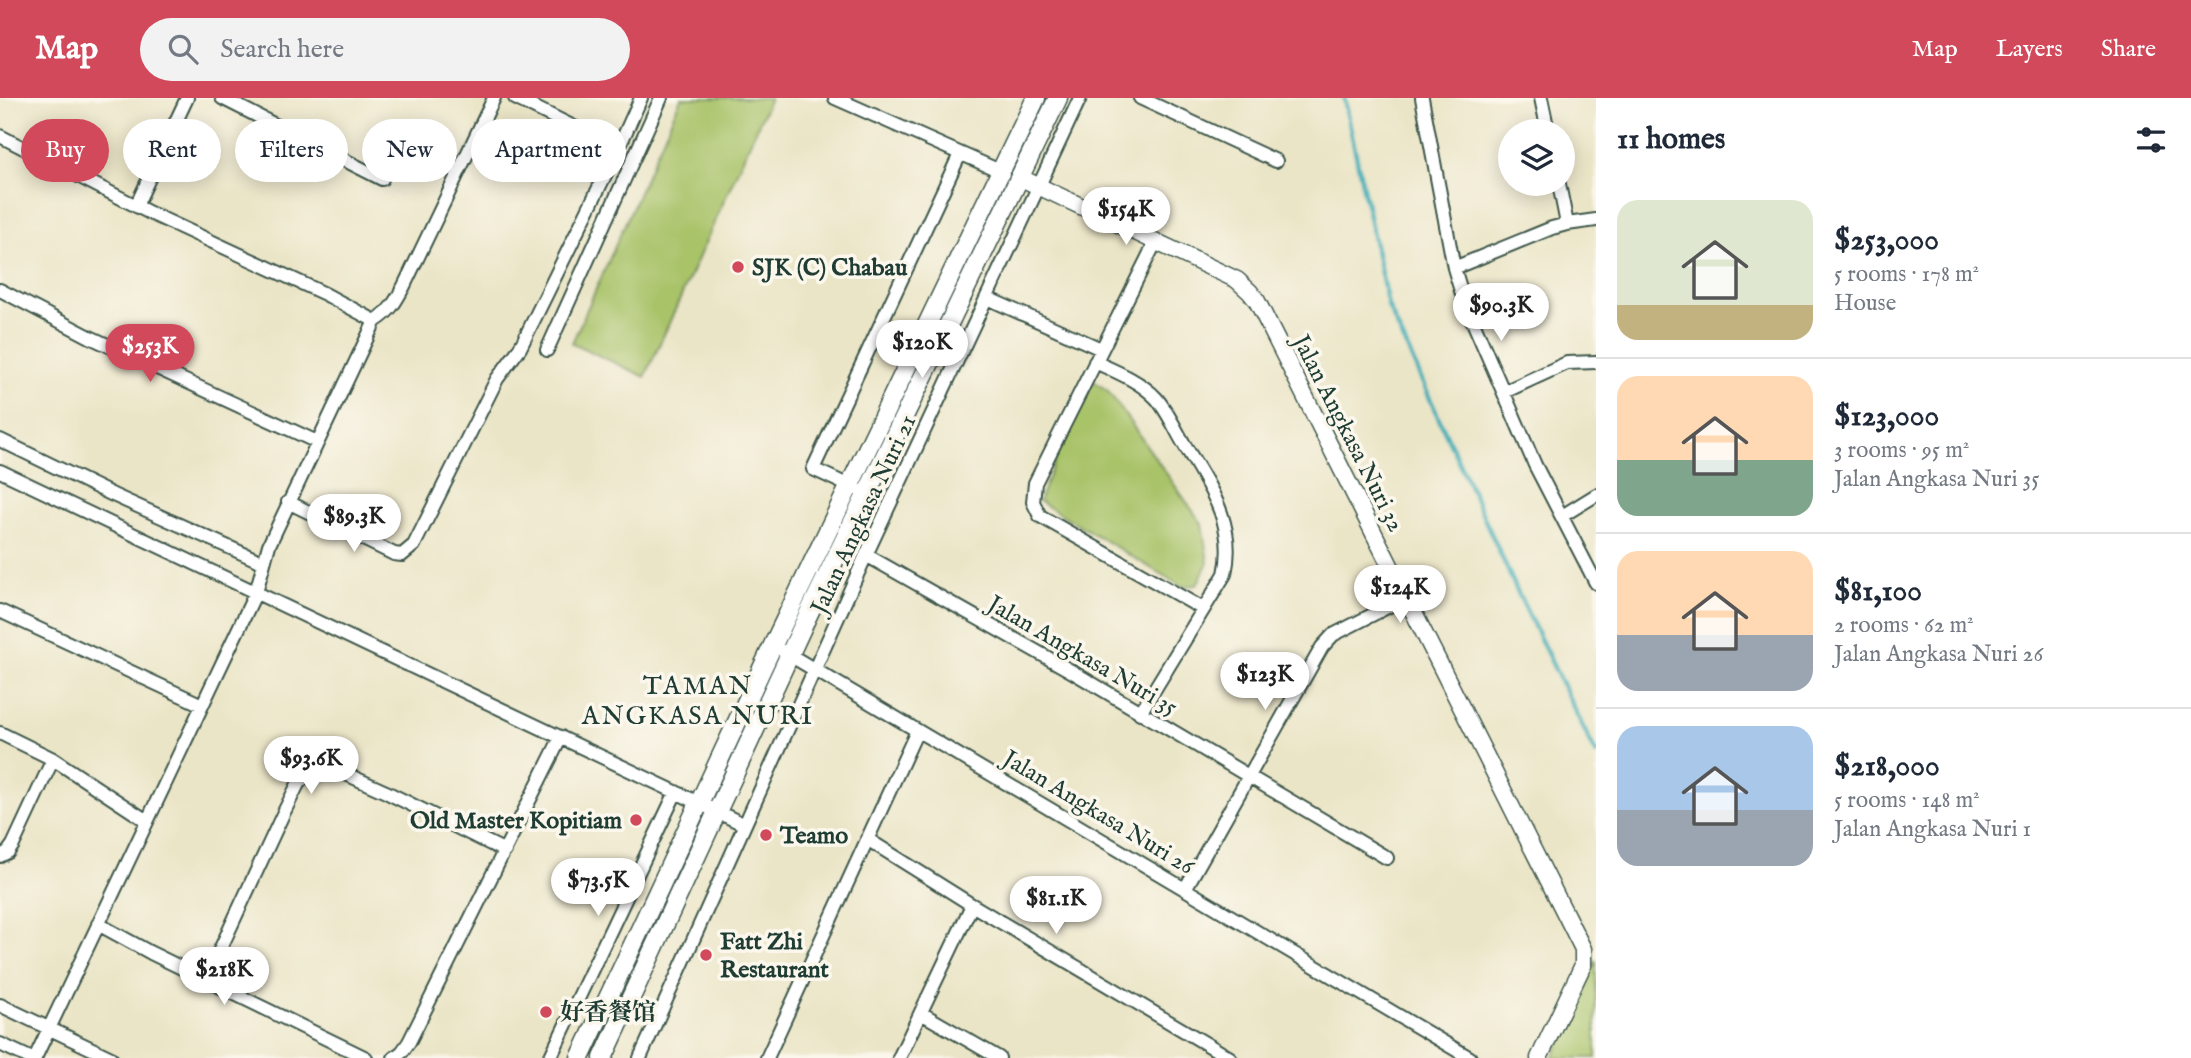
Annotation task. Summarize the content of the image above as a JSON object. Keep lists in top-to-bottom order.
{
  "streets": {
    "street": [
      "Jalan Angkasa Nuri 32",
      "Jalan Angkasa Nuri 21",
      "Jalan Angkasa Nuri 35",
      "Jalan Angkasa Nuri 26"
    ]
  },
  "crossings": [
    ["Jalan Angkasa Nuri 32", "Jalan Angkasa Nuri 21"],
    ["Jalan Angkasa Nuri 21", "Jalan Angkasa Nuri 35"],
    ["Jalan Angkasa Nuri 21", "Jalan Angkasa Nuri 26"]
  ],
  "districts": ["TAMAN ANGKASA NURI"],
  "places": [
    "SJK (C) Chabau",
    "Old Master Kopitiam",
    "Teamo",
    "Fatt Zhi Restaurant",
    "好香餐馆"
  ],
  "page": {
    "header": "Map",
    "search": "Search here",
    "nav": ["Map", "Layers", "Share"],
    "heading": "11 homes",
    "chip": [
      "Buy",
      "Rent",
      "Filters",
      "New",
      "Apartment"
    ],
    "list": [
      {
        "name": "$253,000",
        "note": "5 rooms · 178 m² · House"
      },
      {
        "name": "$123,000",
        "note": "3 rooms · 95 m² · Jalan Angkasa Nuri 35"
      },
      {
        "name": "$81,100",
        "note": "2 rooms · 62 m² · Jalan Angkasa Nuri 26"
      },
      {
        "name": "$218,000",
        "note": "5 rooms · 148 m² · Jalan Angkasa Nuri 1"
      }
    ],
    "price": [
      "$154K",
      "$90.3K",
      "$120K",
      "$253K",
      "$89.3K",
      "$124K",
      "$123K",
      "$93.6K",
      "$73.5K",
      "$81.1K",
      "$218K"
    ]
  }
}
